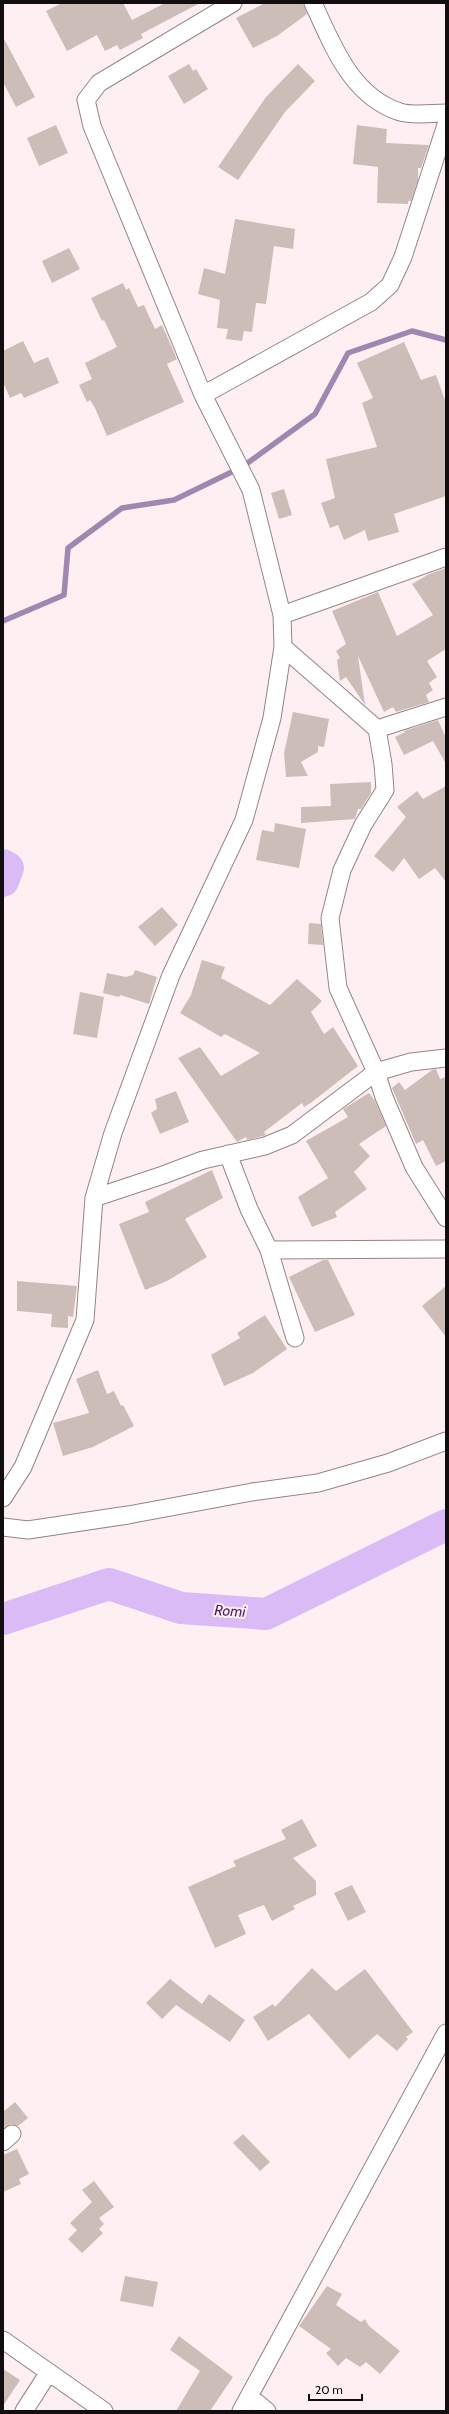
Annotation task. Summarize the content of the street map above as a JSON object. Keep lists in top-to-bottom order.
{
  "water": ["Romi"],
  "scale_bar": "20 m"
}
